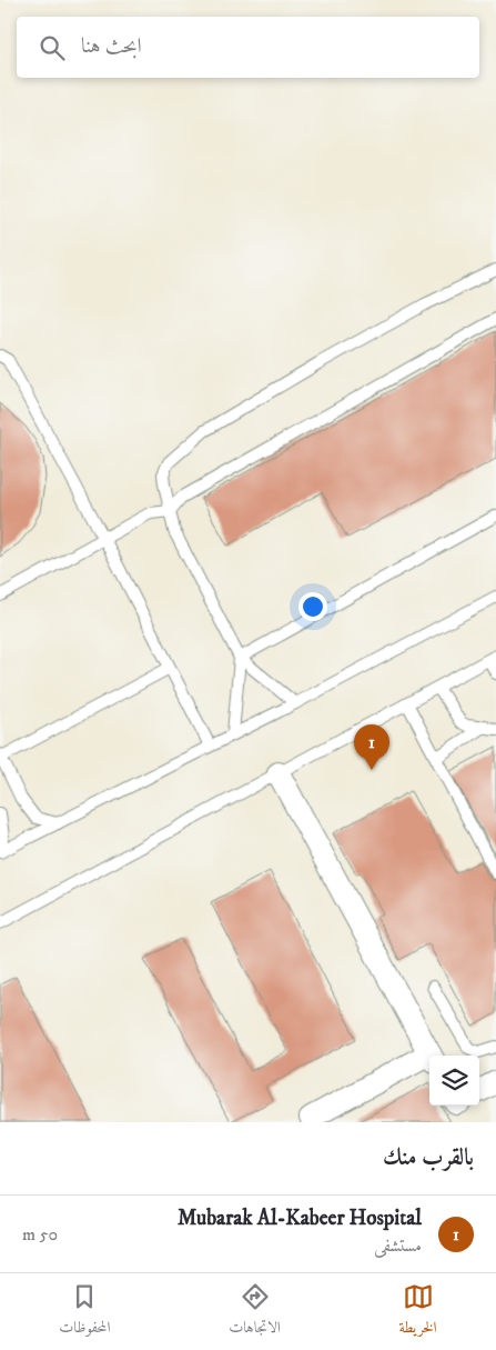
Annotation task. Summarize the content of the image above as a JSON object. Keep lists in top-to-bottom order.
{
  "page": {
    "search": "ابحث هنا",
    "pins": "1",
    "heading": "بالقرب منك",
    "list": [
      {
        "mark": "1",
        "name": "Mubarak Al-Kabeer Hospital",
        "note": "مستشفى",
        "value": "50 m"
      }
    ],
    "nav": ["الخريطة", "الاتجاهات", "المحفوظات"]
  }
}
